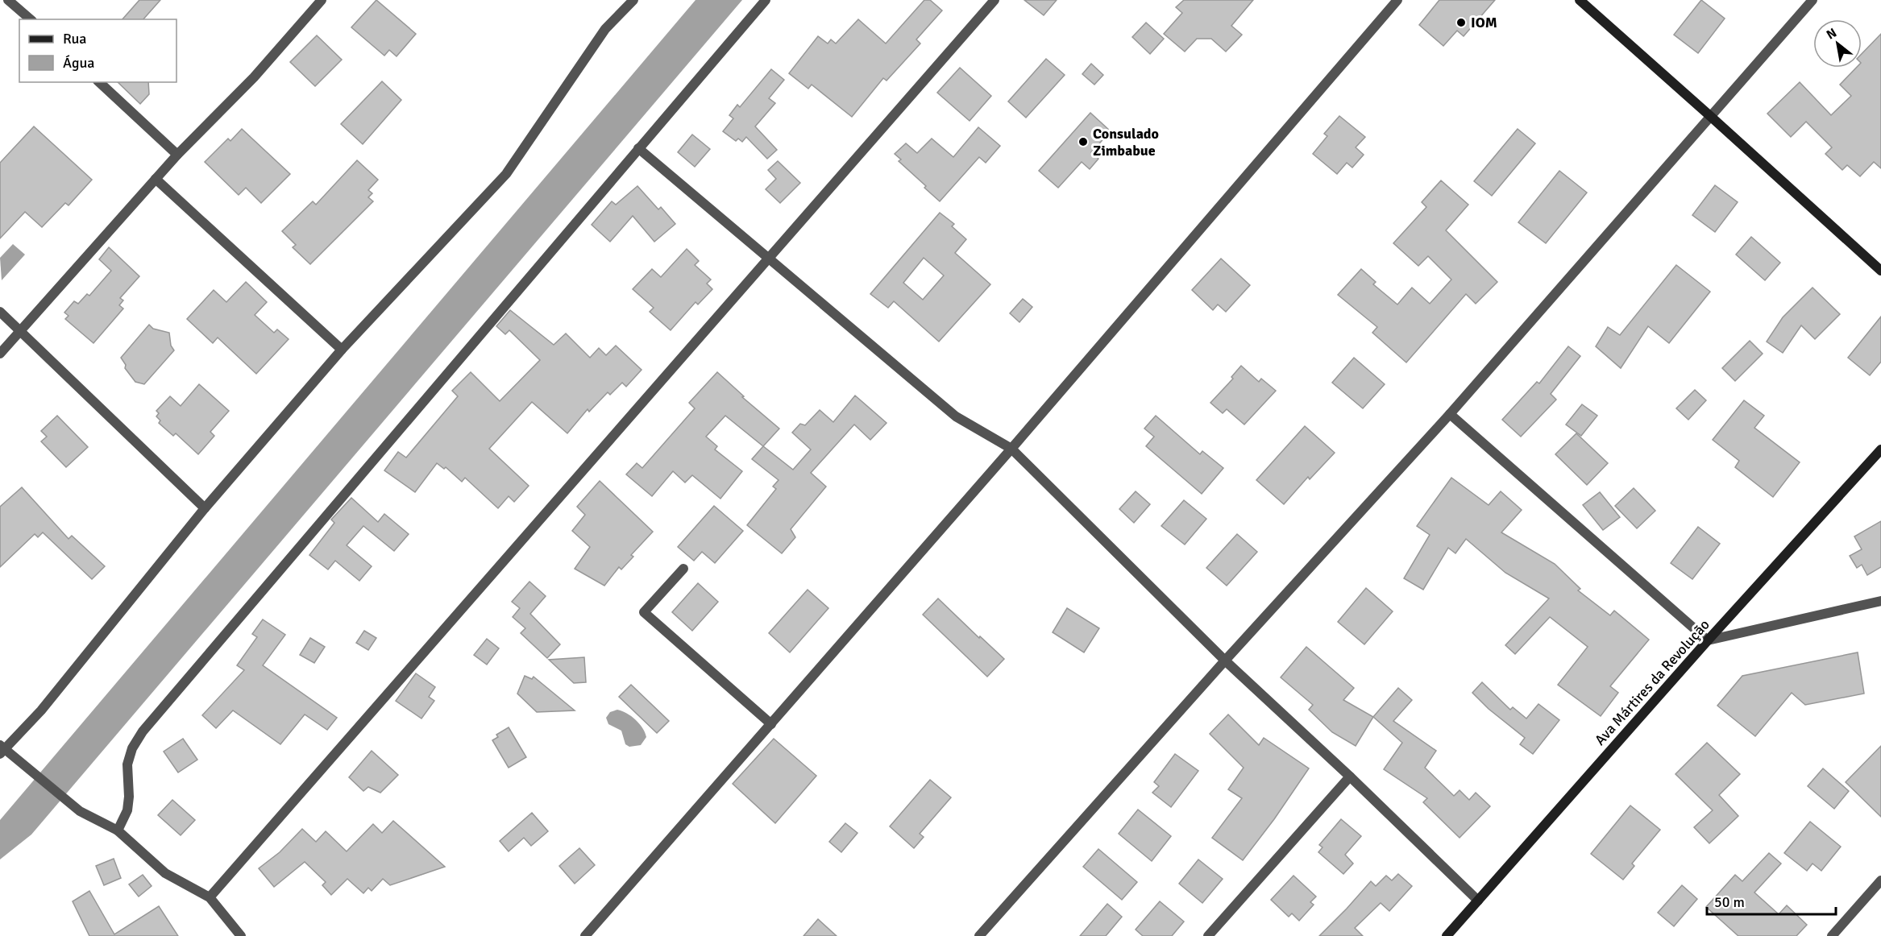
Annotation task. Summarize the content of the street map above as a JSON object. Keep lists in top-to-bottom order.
{
  "streets": {
    "street": ["Ava Mártires da Revolução"]
  },
  "places": ["IOM", "Consulado Zimbabue"],
  "legend": ["Rua", "Água"],
  "scale_bar": "50 m",
  "north": "top left"
}
